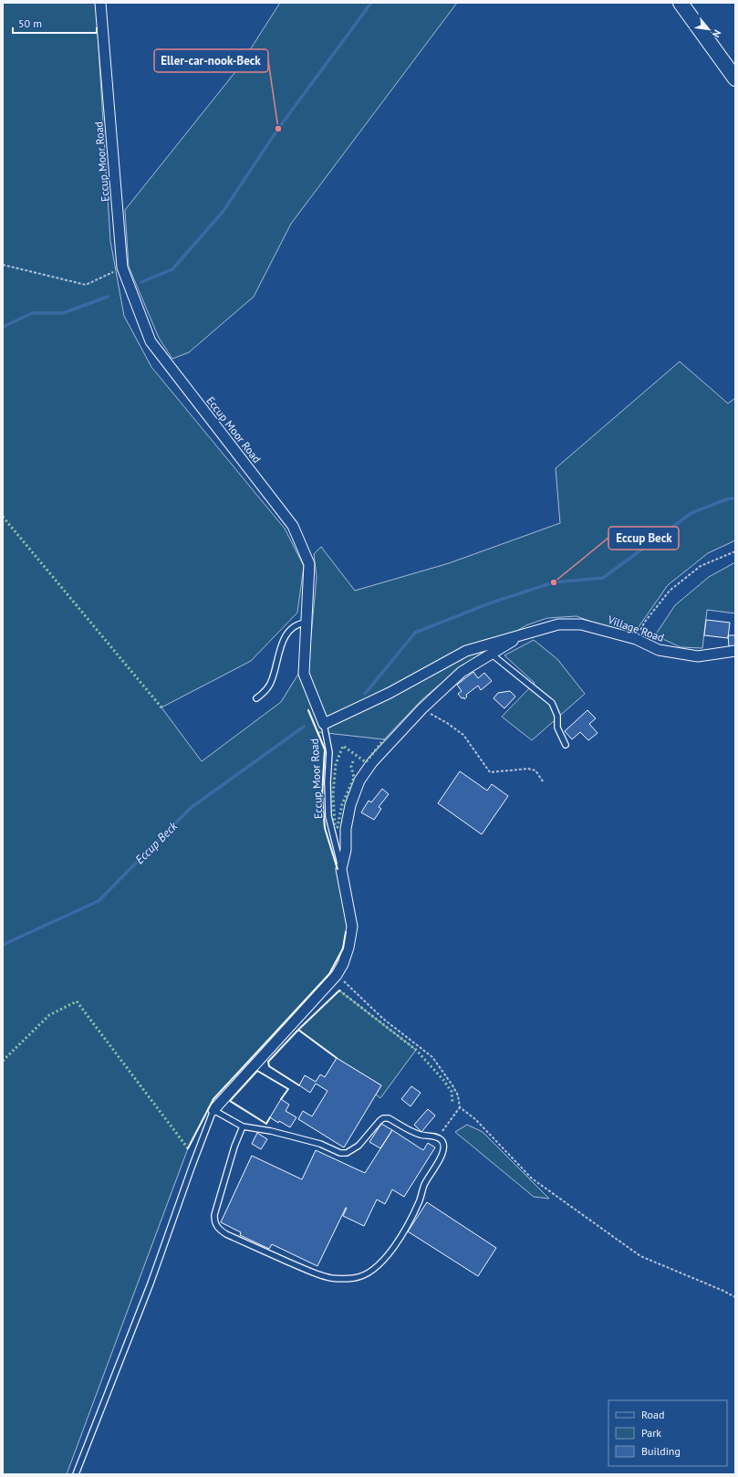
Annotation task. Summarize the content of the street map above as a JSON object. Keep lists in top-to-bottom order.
{
  "streets": {
    "street": ["Eccup Moor Road", "Village Road"]
  },
  "water": ["Eccup Beck"],
  "places": ["Eller-car-nook-Beck", "Eccup Beck"],
  "legend": ["Road", "Park", "Building"],
  "scale_bar": "50 m",
  "north": "bottom right"
}
